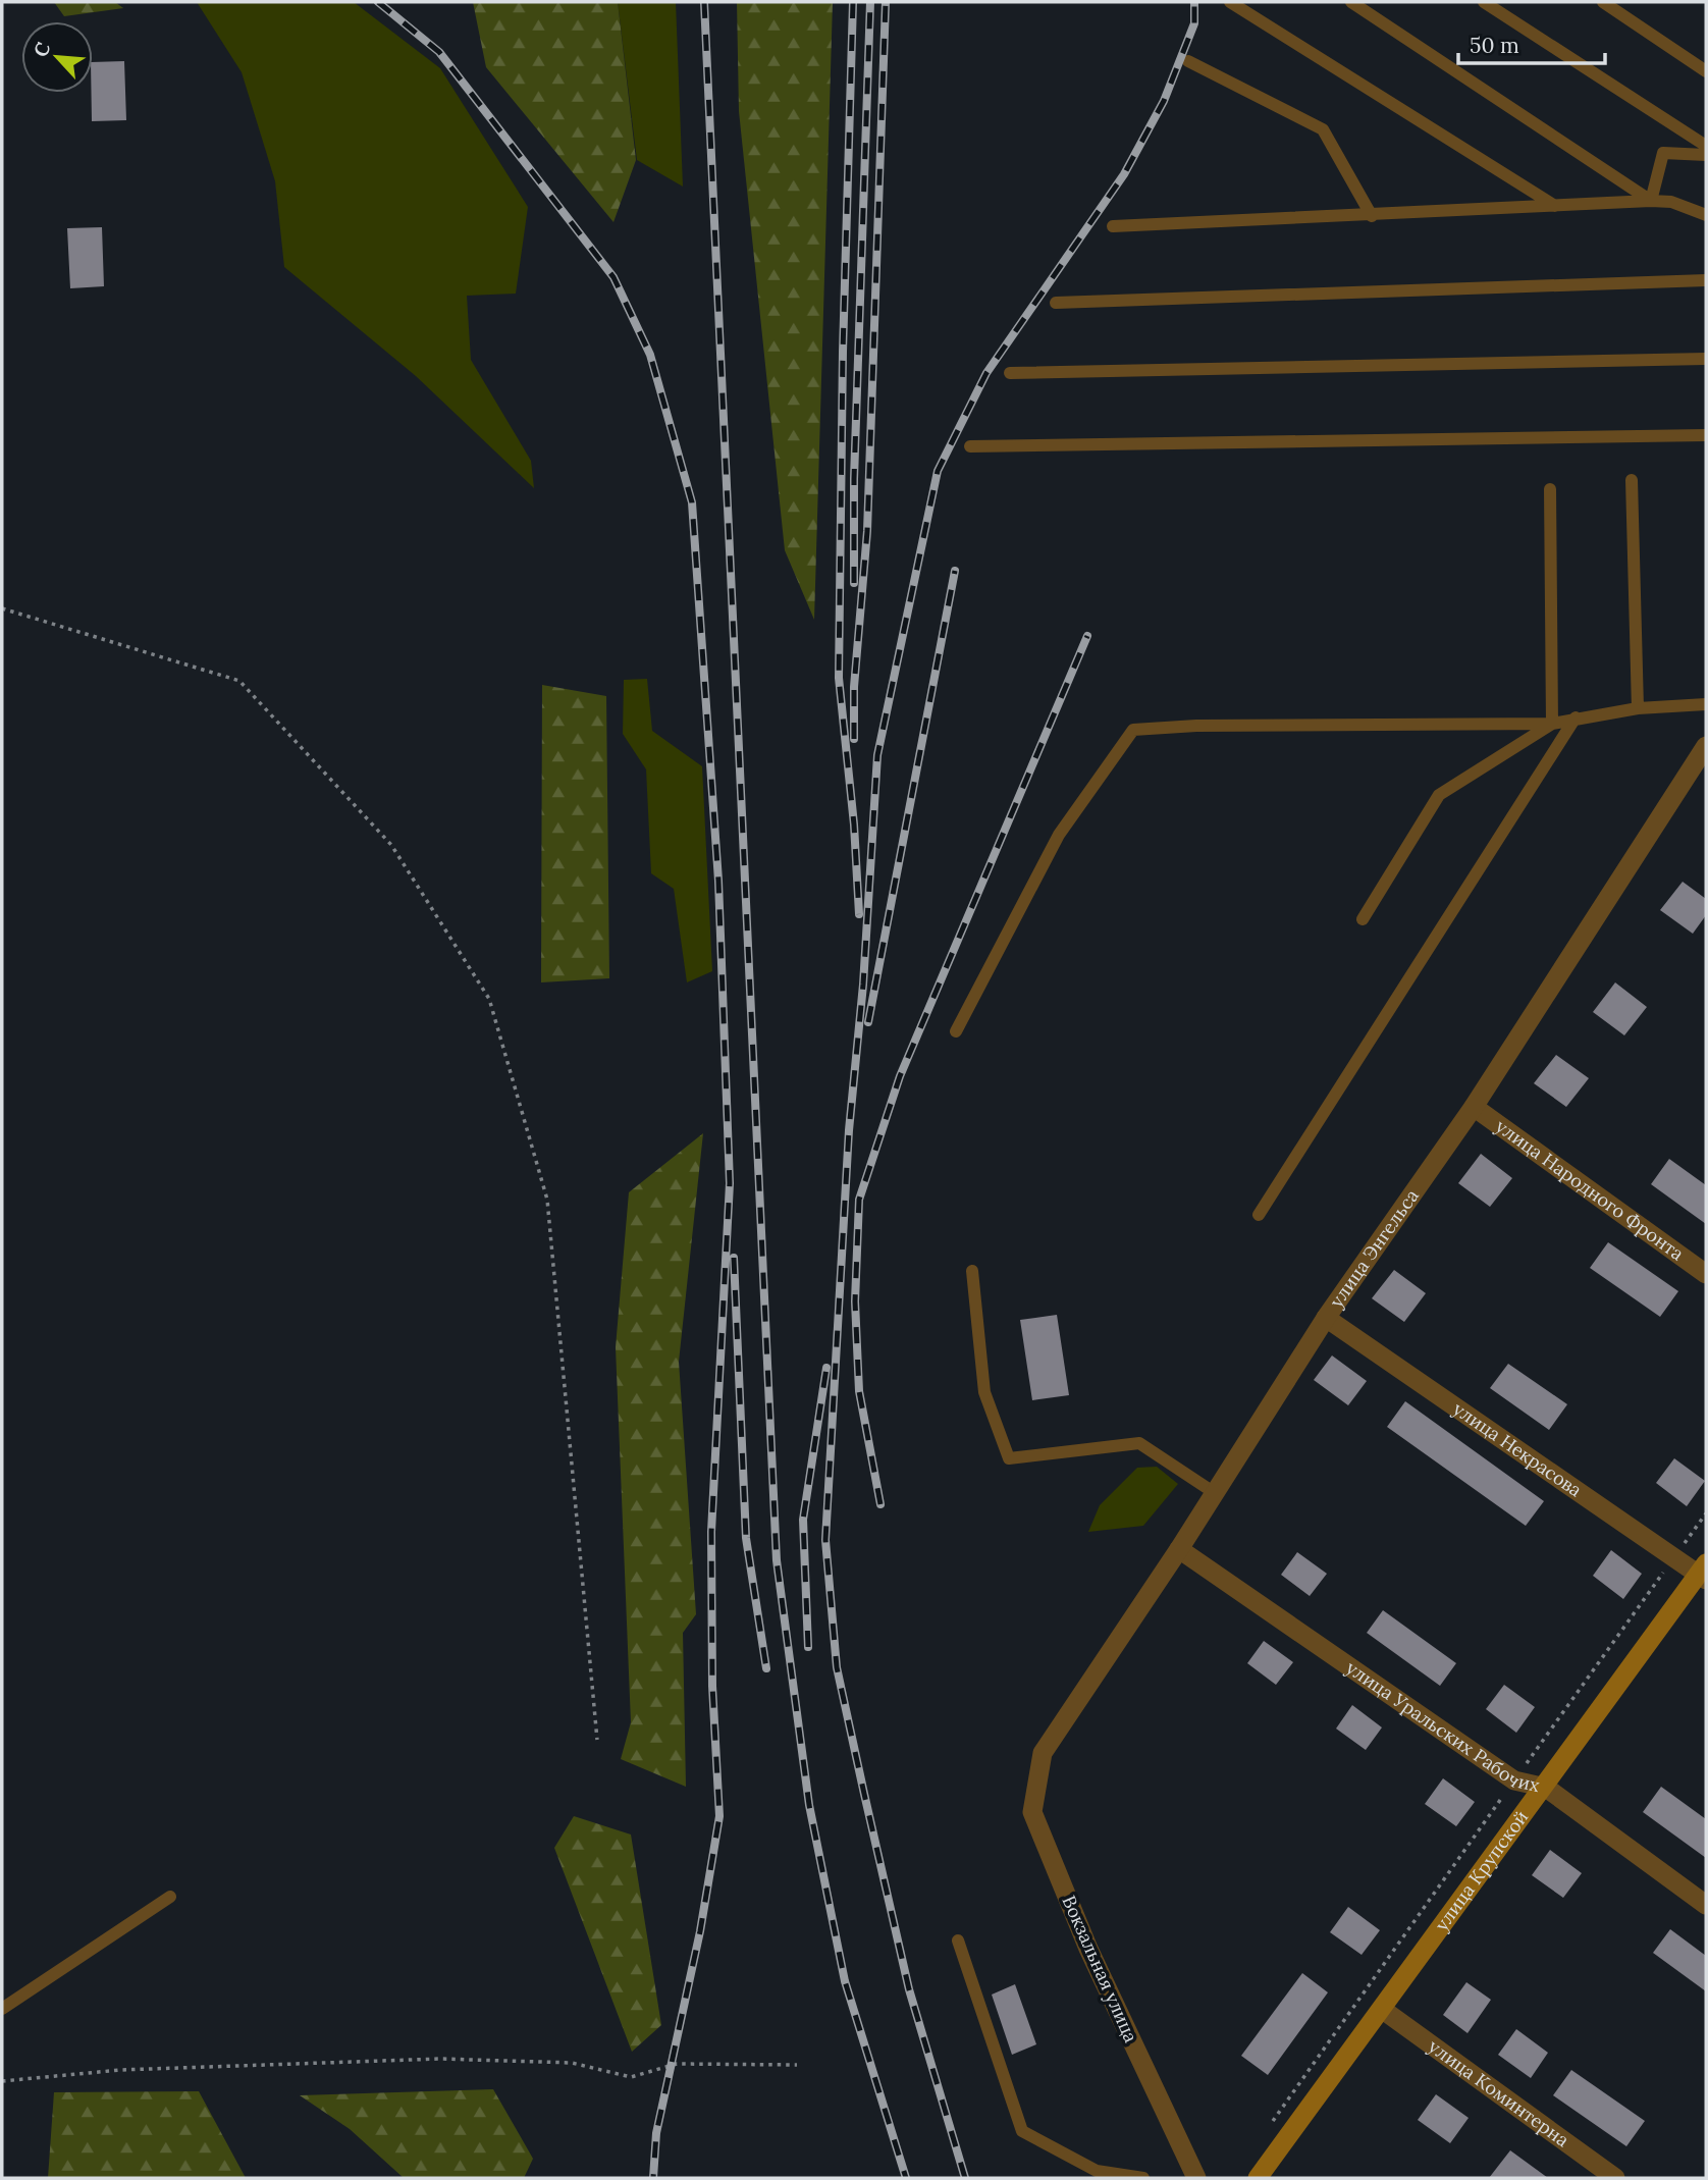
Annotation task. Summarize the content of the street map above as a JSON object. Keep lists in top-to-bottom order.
{
  "streets": {
    "main road": ["улица Крупской"],
    "street": [
      "улица Народного Фронта",
      "улица Энгельса",
      "улица Некрасова",
      "улица Уральских Рабочих",
      "Вокзальная улица",
      "улица Коминтерна"
    ]
  },
  "crossings": [
    ["улица Народного Фронта", "улица Энгельса"],
    ["улица Энгельса", "улица Некрасова"],
    ["улица Энгельса", "улица Уральских Рабочих"],
    ["улица Энгельса", "Вокзальная улица"],
    ["улица Некрасова", "улица Крупской"],
    ["улица Уральских Рабочих", "улица Крупской"],
    ["улица Крупской", "улица Коминтерна"]
  ],
  "scale_bar": "50 m",
  "north": "top left"
}
